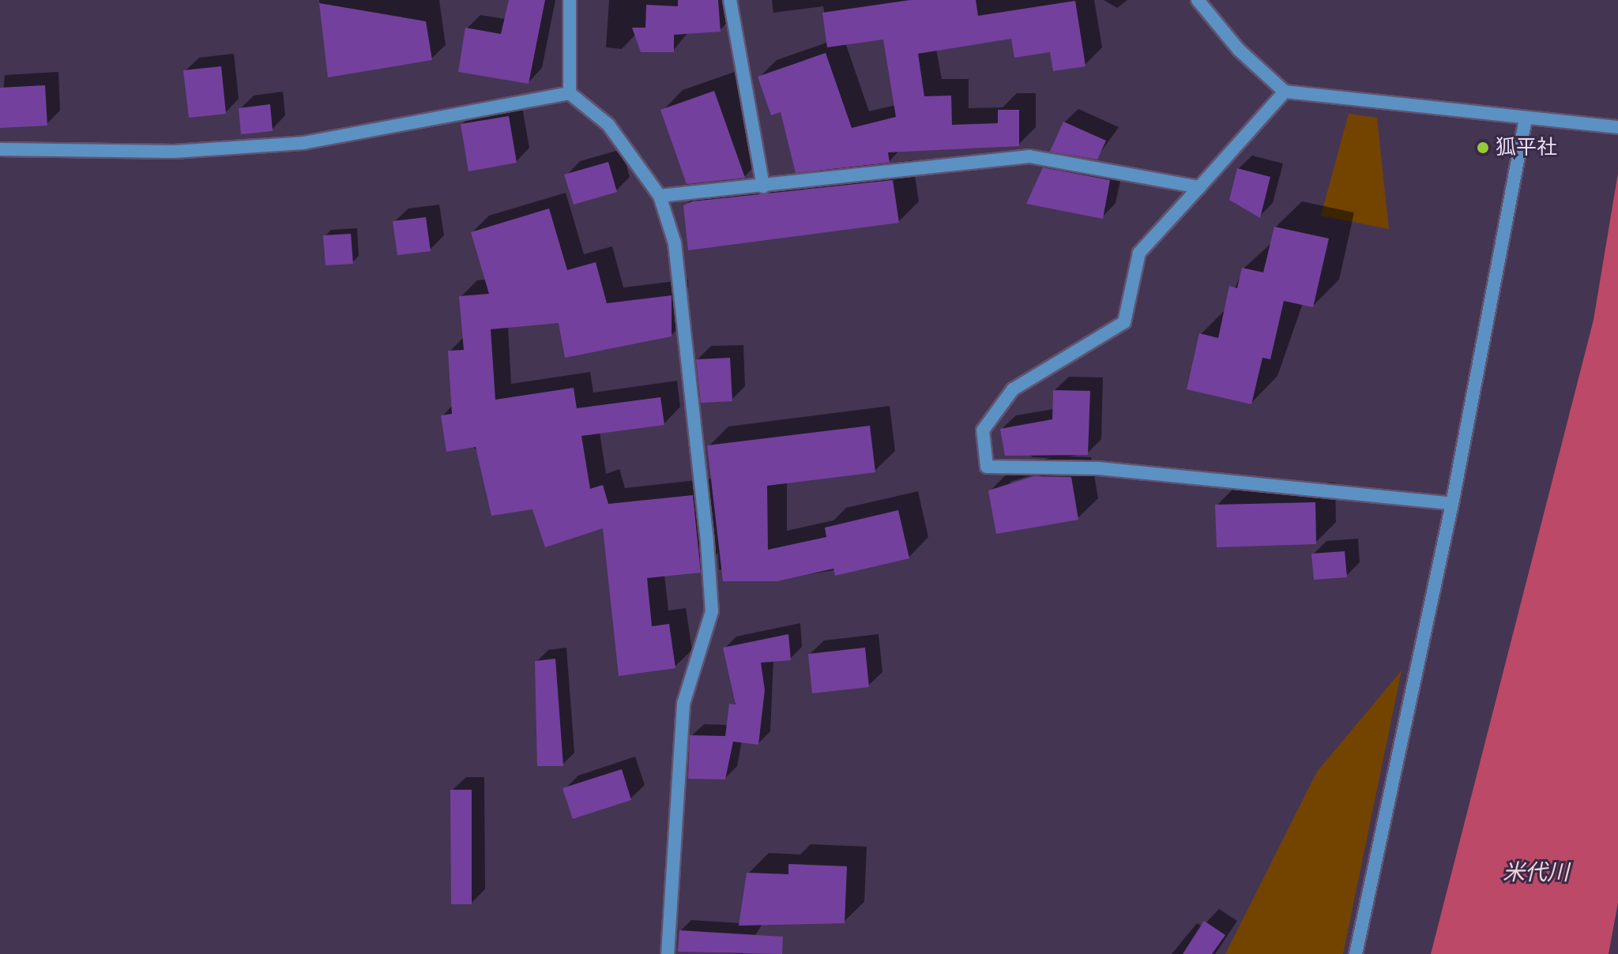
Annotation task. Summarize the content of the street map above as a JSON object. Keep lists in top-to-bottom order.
{
  "water": ["米代川"],
  "places": ["狐平社"]
}
